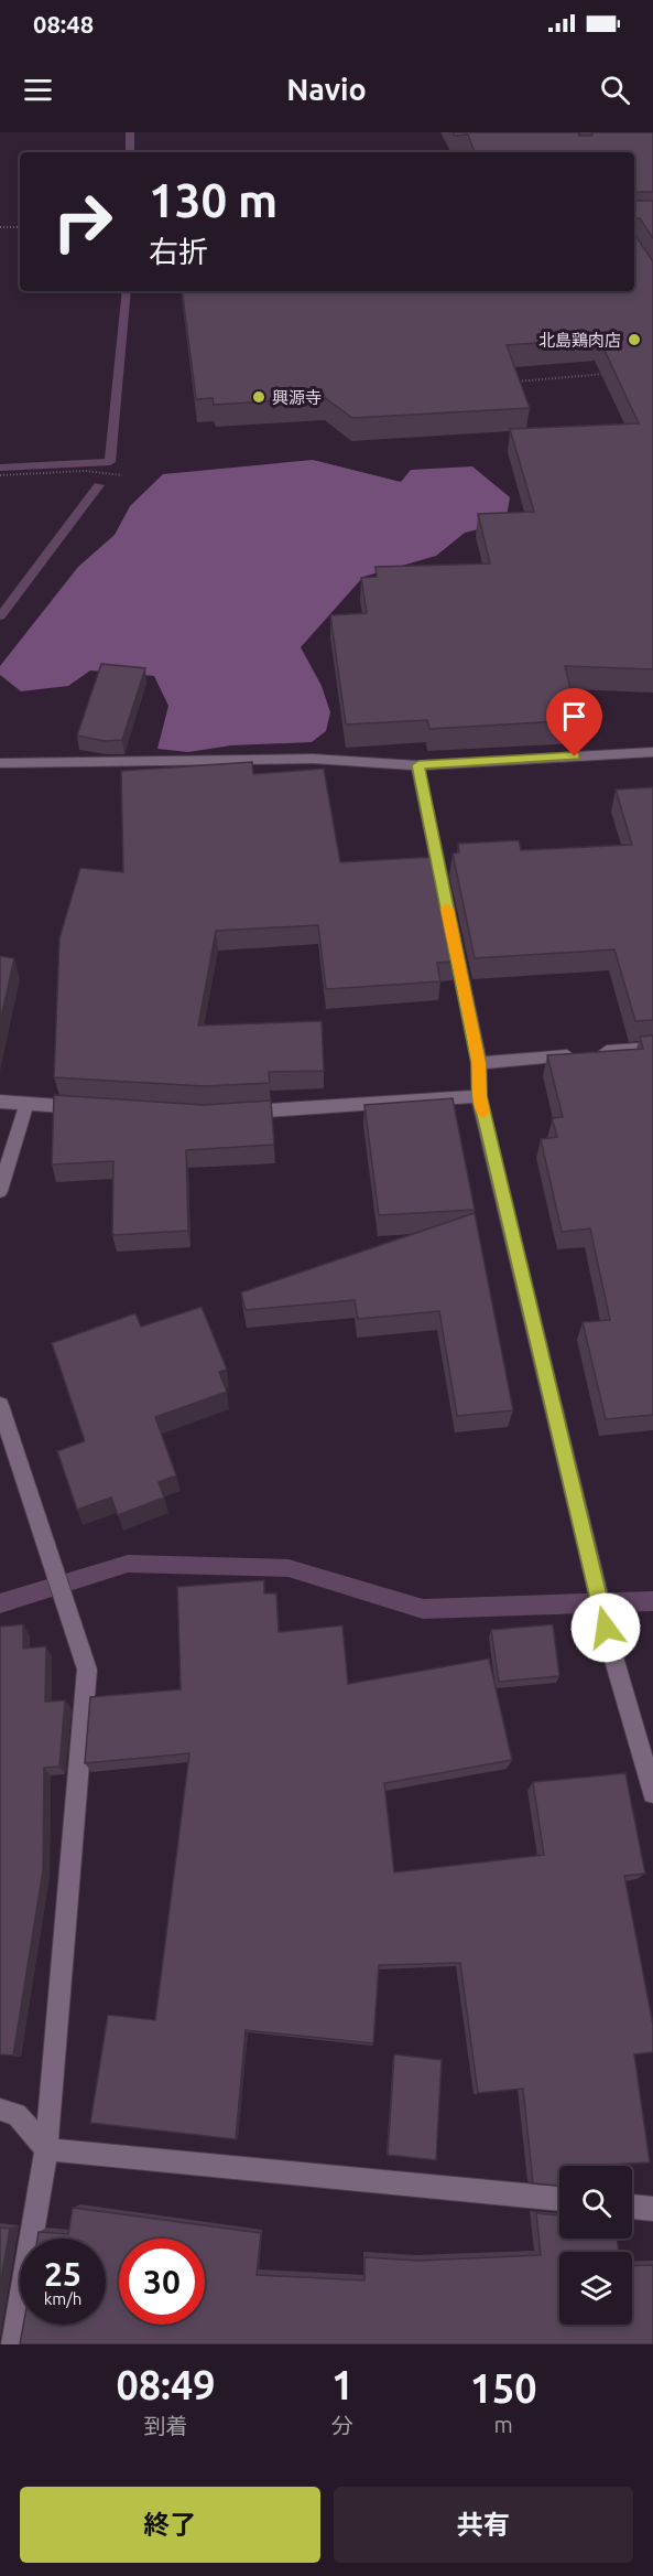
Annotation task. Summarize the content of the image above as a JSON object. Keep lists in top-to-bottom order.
{
  "places": ["北島鶏肉店", "興源寺"],
  "page": {
    "status": "08:48",
    "header": "Navio",
    "turn": ["130 m", "右折"],
    "speed": "25 km/h",
    "limit": "30",
    "eta": [
      "08:49",
      "到着",
      "1",
      "分",
      "150",
      "m"
    ],
    "buttons": ["終了", "共有"]
  }
}
